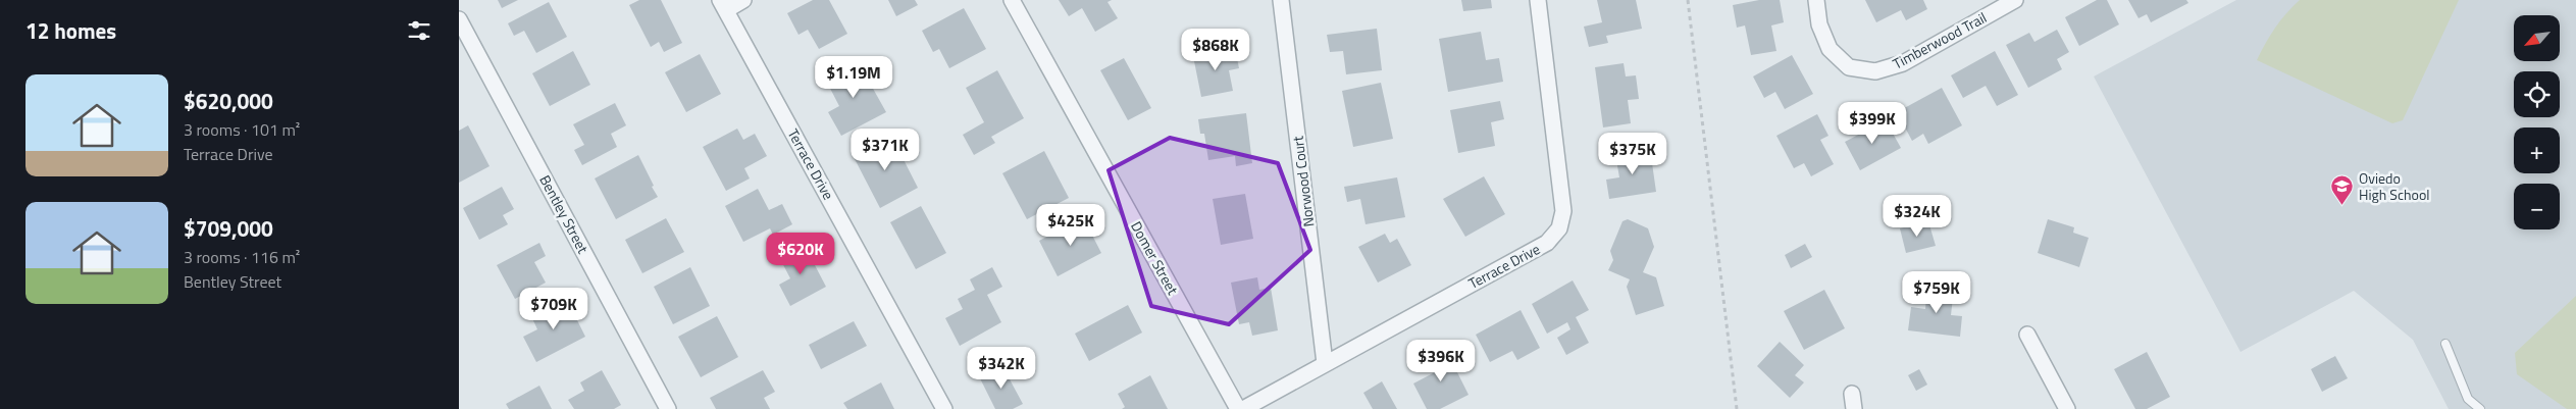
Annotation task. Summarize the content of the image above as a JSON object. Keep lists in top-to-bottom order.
{
  "streets": {
    "street": [
      "Timberwood Trail",
      "Terrace Drive",
      "Norwood Court",
      "Bentley Street",
      "Domer Street"
    ]
  },
  "crossings": [
    ["Terrace Drive", "Norwood Court"]
  ],
  "places": {
    "school or university": ["Oviedo High School"]
  },
  "north": "bottom left",
  "page": {
    "heading": "12 homes",
    "map_buttons": ["+", "−"],
    "price": [
      "$868K",
      "$1.19M",
      "$399K",
      "$371K",
      "$375K",
      "$324K",
      "$425K",
      "$620K",
      "$759K",
      "$709K",
      "$396K",
      "$342K"
    ],
    "list": [
      {
        "name": "$620,000",
        "note": "3 rooms · 101 m² · Terrace Drive"
      },
      {
        "name": "$709,000",
        "note": "3 rooms · 116 m² · Bentley Street"
      }
    ]
  }
}
